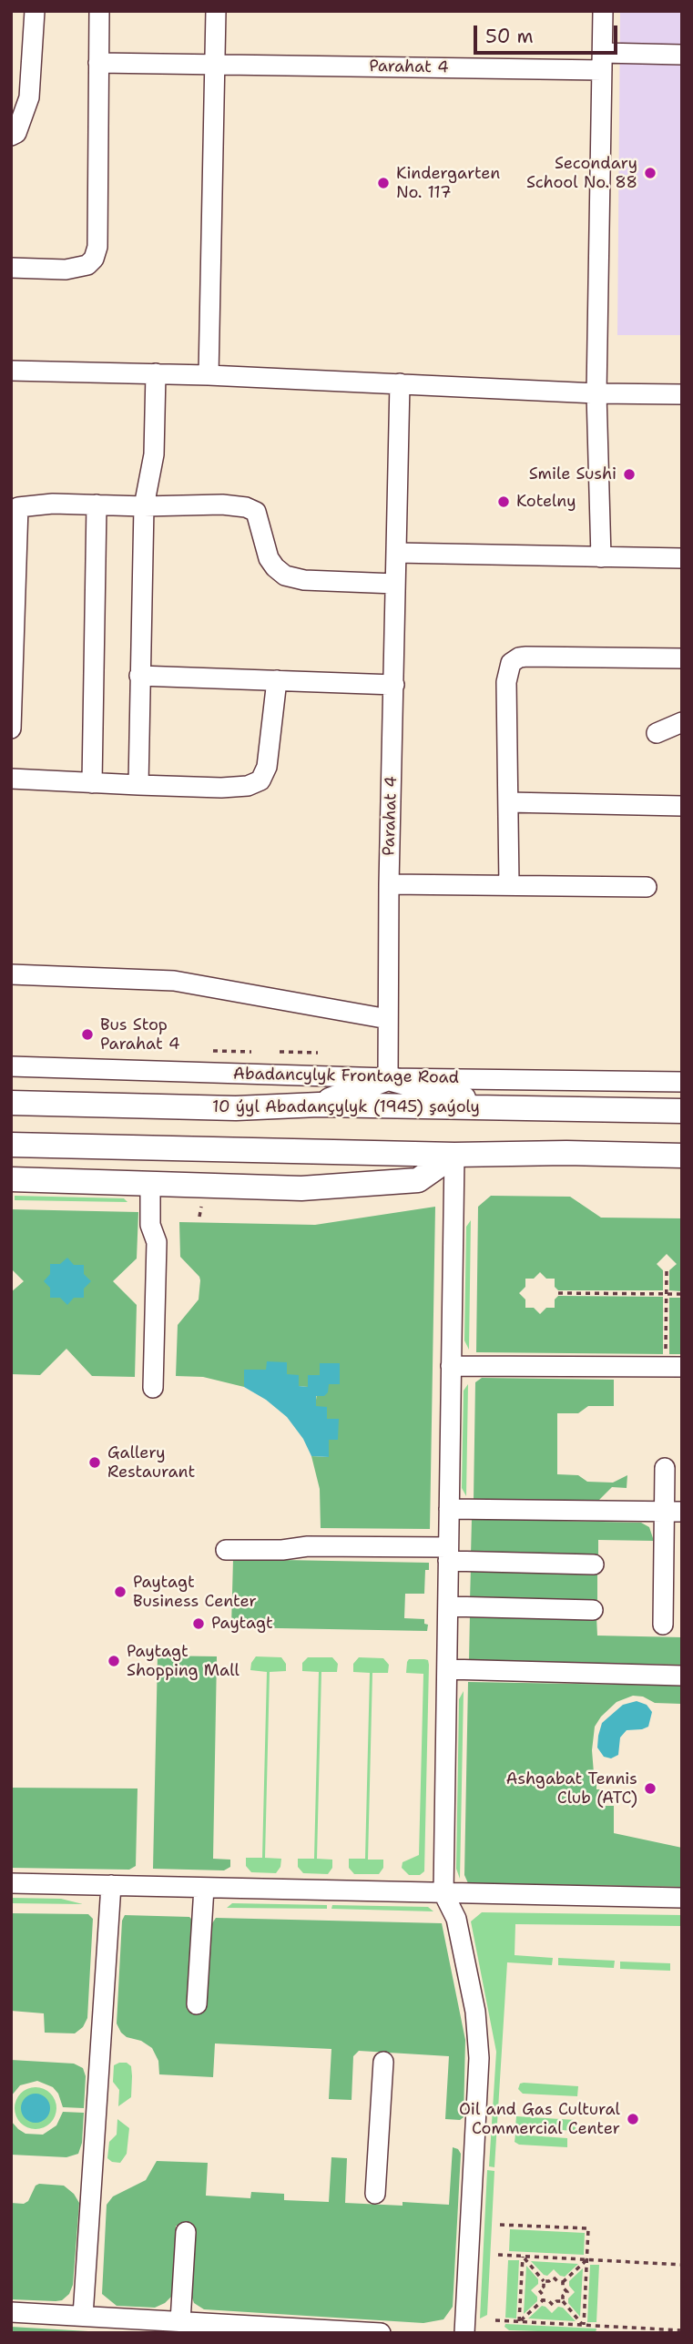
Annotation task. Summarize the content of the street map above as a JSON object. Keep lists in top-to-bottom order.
{
  "streets": {
    "main road": ["10 ýyl Abadançylyk (1945) şaýoly"],
    "street": ["Parahat 4", "Abadancylyk Frontage Road"]
  },
  "crossings": [
    ["Parahat 4", "Abadancylyk Frontage Road"]
  ],
  "places": [
    "Secondary School No. 88",
    "Kindergarten No. 117",
    "Smile Sushi",
    "Kotelny",
    "Bus Stop Parahat 4",
    "Gallery Restaurant",
    "Paytagt Business Center",
    "Paytagt",
    "Paytagt Shopping Mall",
    "Ashgabat Tennis Club (ATC)",
    "Oil and Gas Cultural Commercial Center"
  ],
  "scale_bar": "50 m"
}
